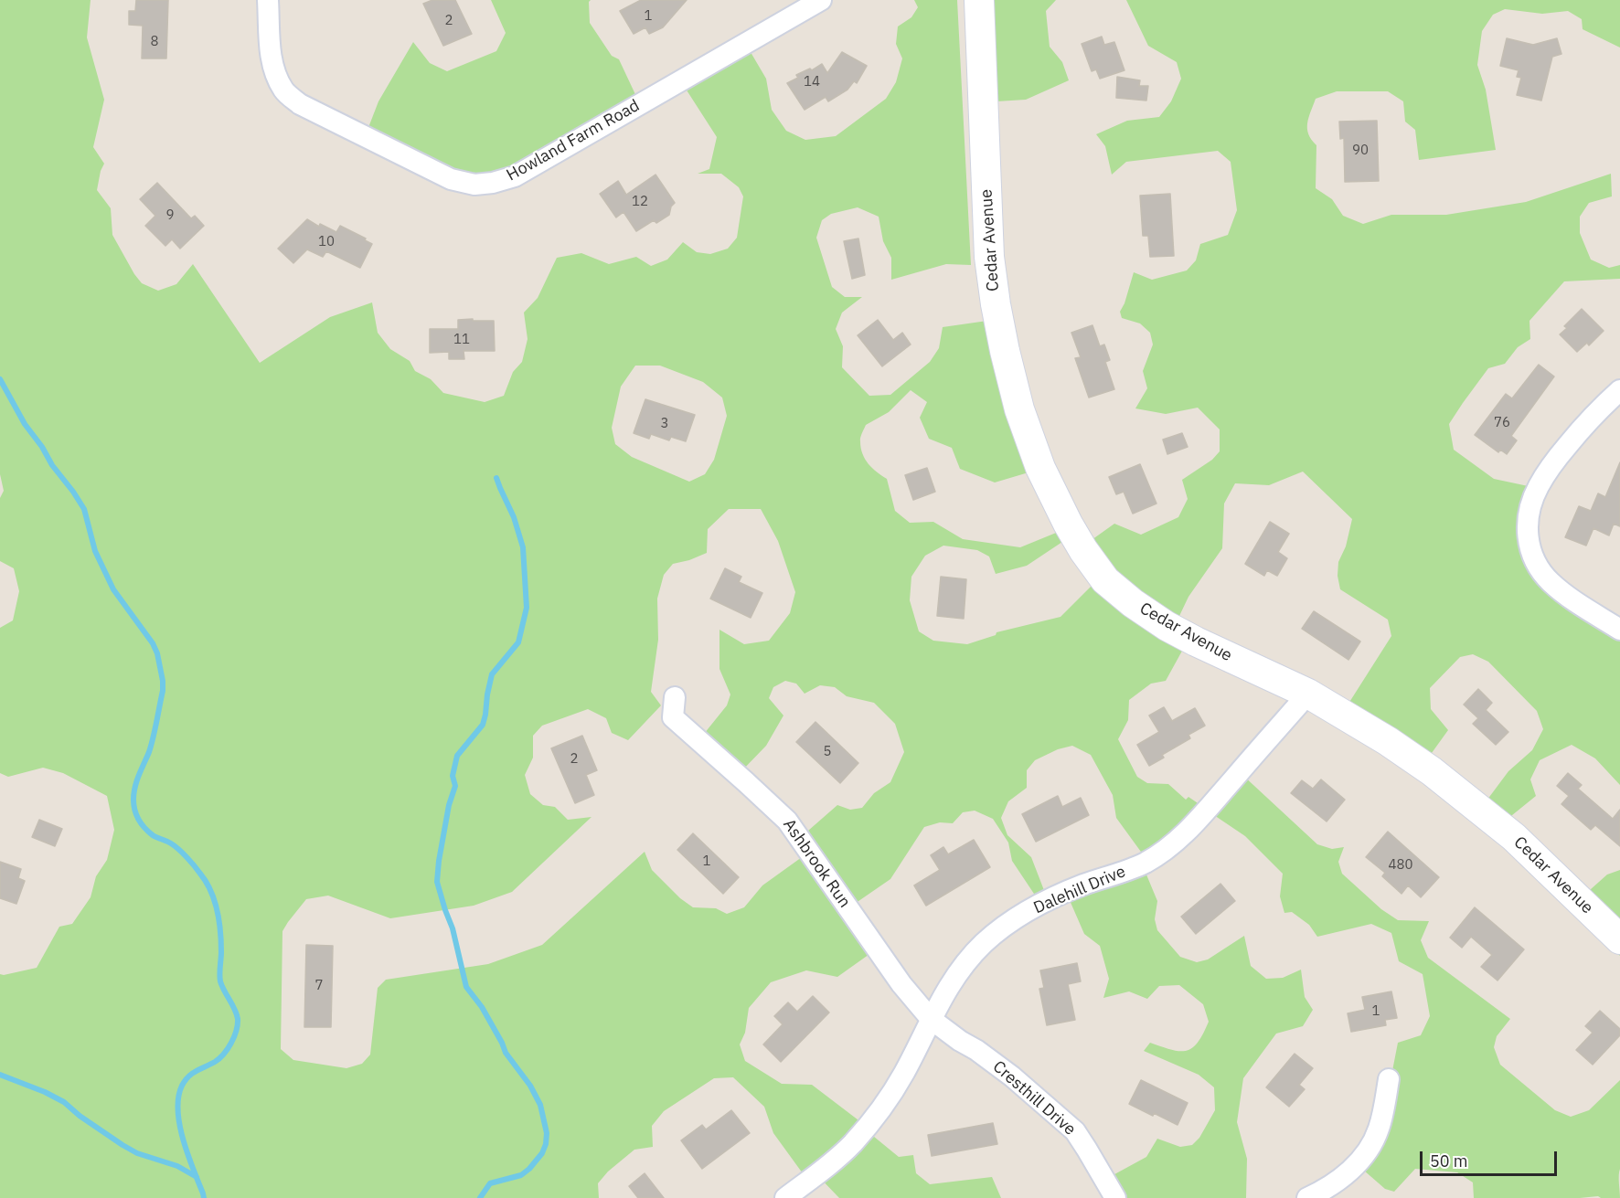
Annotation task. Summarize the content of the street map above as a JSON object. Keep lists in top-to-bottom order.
{
  "streets": {
    "street": [
      "Howland Farm Road",
      "Cedar Avenue",
      "Ashbrook Run",
      "Dalehill Drive",
      "Cresthill Drive"
    ]
  },
  "crossings": [
    ["Cedar Avenue", "Dalehill Drive"],
    ["Ashbrook Run", "Dalehill Drive"],
    ["Ashbrook Run", "Cresthill Drive"],
    ["Dalehill Drive", "Cresthill Drive"]
  ],
  "house_numbers": [
    "1",
    "2",
    "8",
    "14",
    "90",
    "12",
    "9",
    "10",
    "11",
    "76",
    "3",
    "5",
    "2",
    "1",
    "480",
    "7",
    "1"
  ],
  "scale_bar": "50 m"
}
